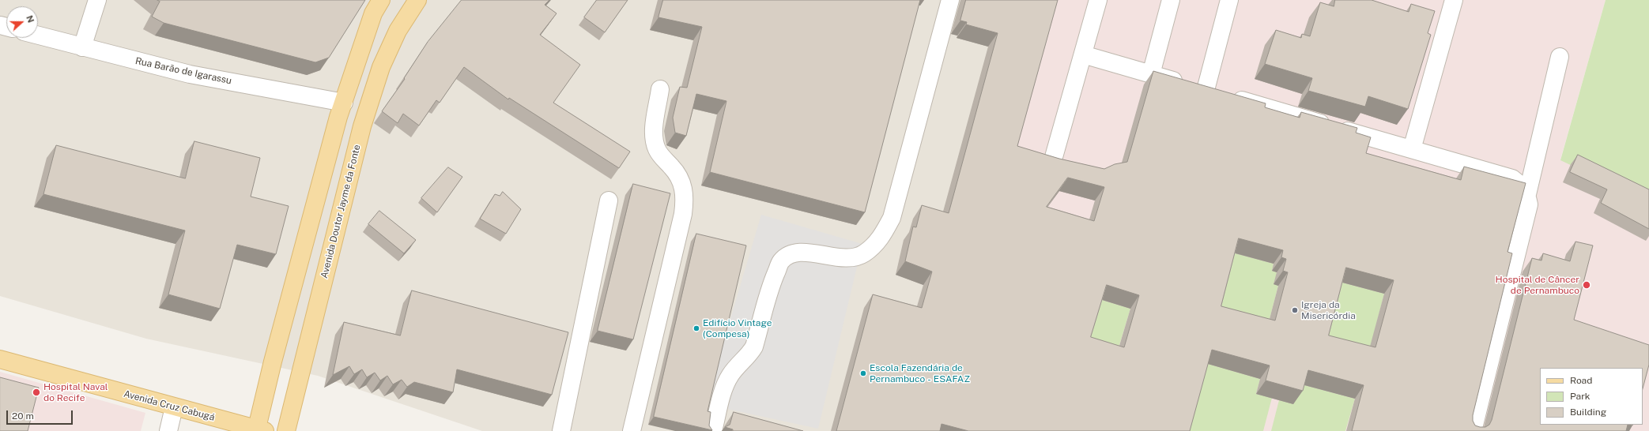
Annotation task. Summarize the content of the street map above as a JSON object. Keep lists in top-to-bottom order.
{
  "streets": {
    "main road": ["Avenida Doutor Jayme da Fonte", "Avenida Cruz Cabugá"],
    "street": ["Rua Barão de Igarassu"]
  },
  "places": [
    "Hospital de Câncer de Pernambuco",
    "Igreja da Misericórdia",
    "Edifício Vintage (Compesa)",
    "Escola Fazendária de Pernambuco - ESAFAZ",
    "Hospital Naval do Recife"
  ],
  "legend": ["Road", "Park", "Building"],
  "scale_bar": "20 m",
  "north": "right"
}
